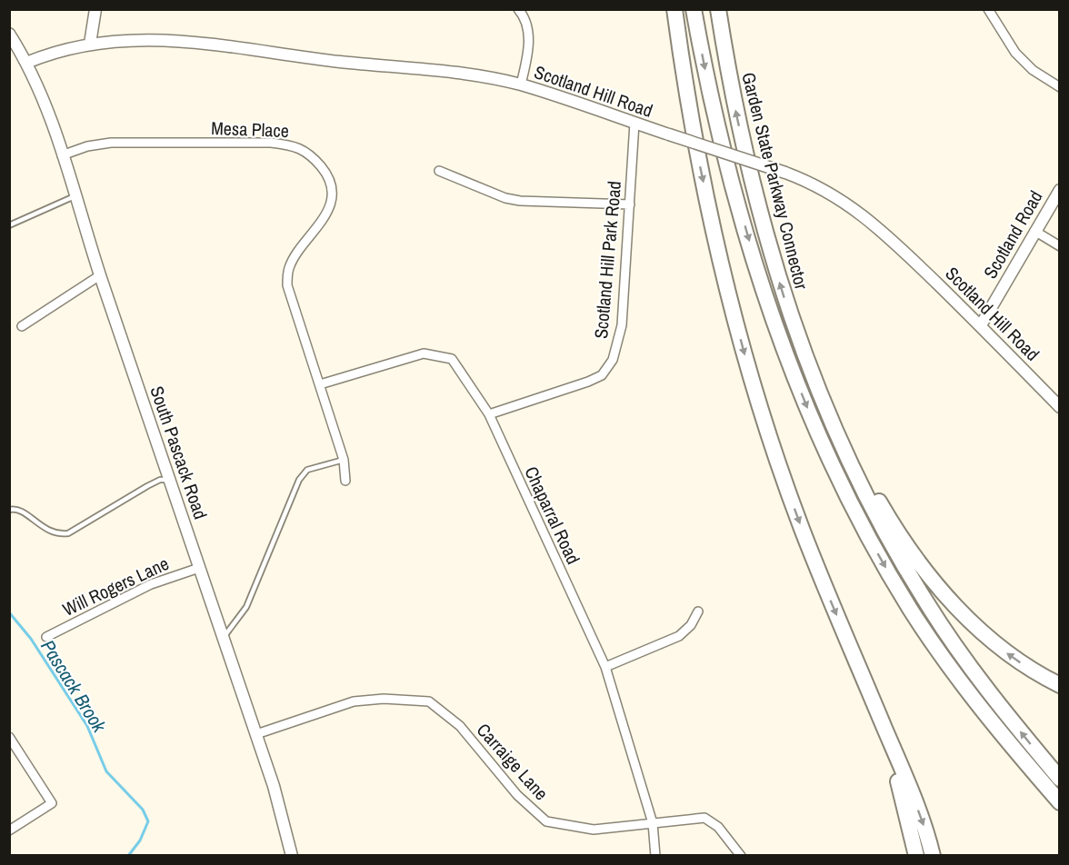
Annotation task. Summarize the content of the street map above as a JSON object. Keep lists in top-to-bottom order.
{
  "streets": {
    "highway": ["Garden State Parkway Connector"],
    "street": [
      "Scotland Hill Road",
      "Mesa Place",
      "Scotland Road",
      "Scotland Hill Park Road",
      "South Pascack Road",
      "Chaparral Road",
      "Will Rogers Lane",
      "Carraige Lane"
    ]
  },
  "crossings": [
    ["Scotland Hill Road", "Scotland Road"],
    ["Scotland Hill Road", "Scotland Hill Park Road"],
    ["Scotland Hill Road", "South Pascack Road"],
    ["Mesa Place", "South Pascack Road"],
    ["Mesa Place", "Chaparral Road"],
    ["Scotland Hill Park Road", "Chaparral Road"],
    ["South Pascack Road", "Will Rogers Lane"],
    ["South Pascack Road", "Carraige Lane"],
    ["Chaparral Road", "Carraige Lane"]
  ],
  "water": ["Pascack Brook"]
}
